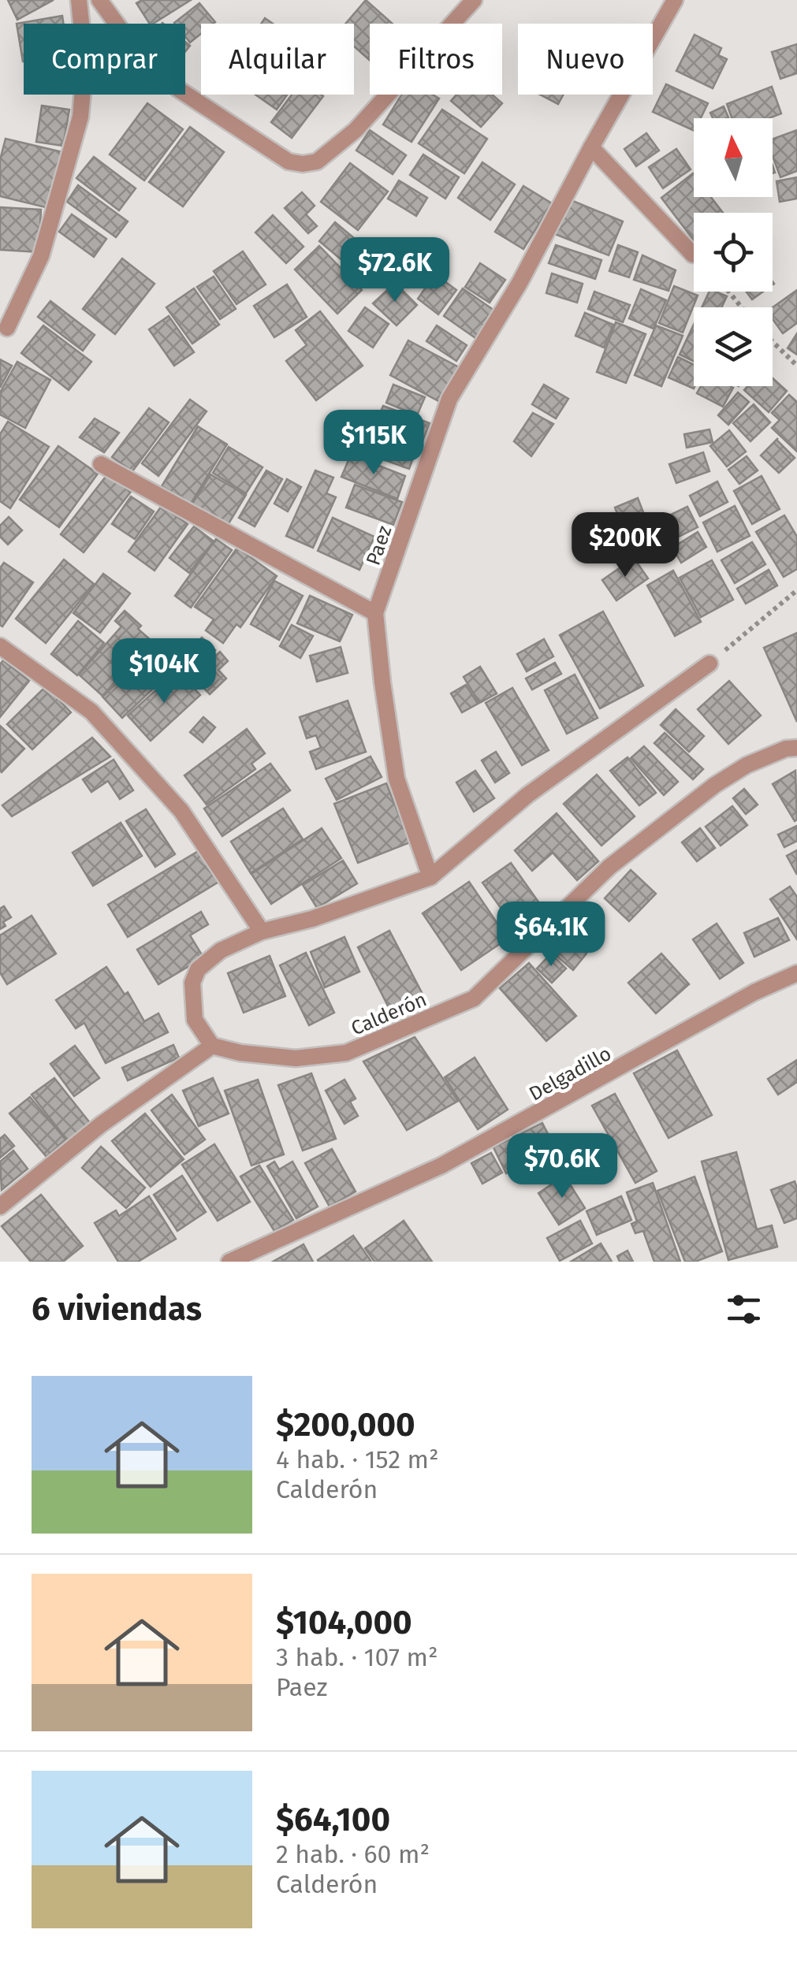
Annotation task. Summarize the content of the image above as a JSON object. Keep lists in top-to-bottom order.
{
  "streets": {
    "street": ["Paez", "Calderón", "Delgadillo"]
  },
  "north": "top",
  "page": {
    "chip": [
      "Comprar",
      "Alquilar",
      "Filtros",
      "Nuevo"
    ],
    "price": [
      "$72.6K",
      "$115K",
      "$200K",
      "$104K",
      "$64.1K",
      "$70.6K"
    ],
    "heading": "6 viviendas",
    "list": [
      {
        "name": "$200,000",
        "note": "4 hab. · 152 m² · Calderón"
      },
      {
        "name": "$104,000",
        "note": "3 hab. · 107 m² · Paez"
      },
      {
        "name": "$64,100",
        "note": "2 hab. · 60 m² · Calderón"
      }
    ]
  }
}
